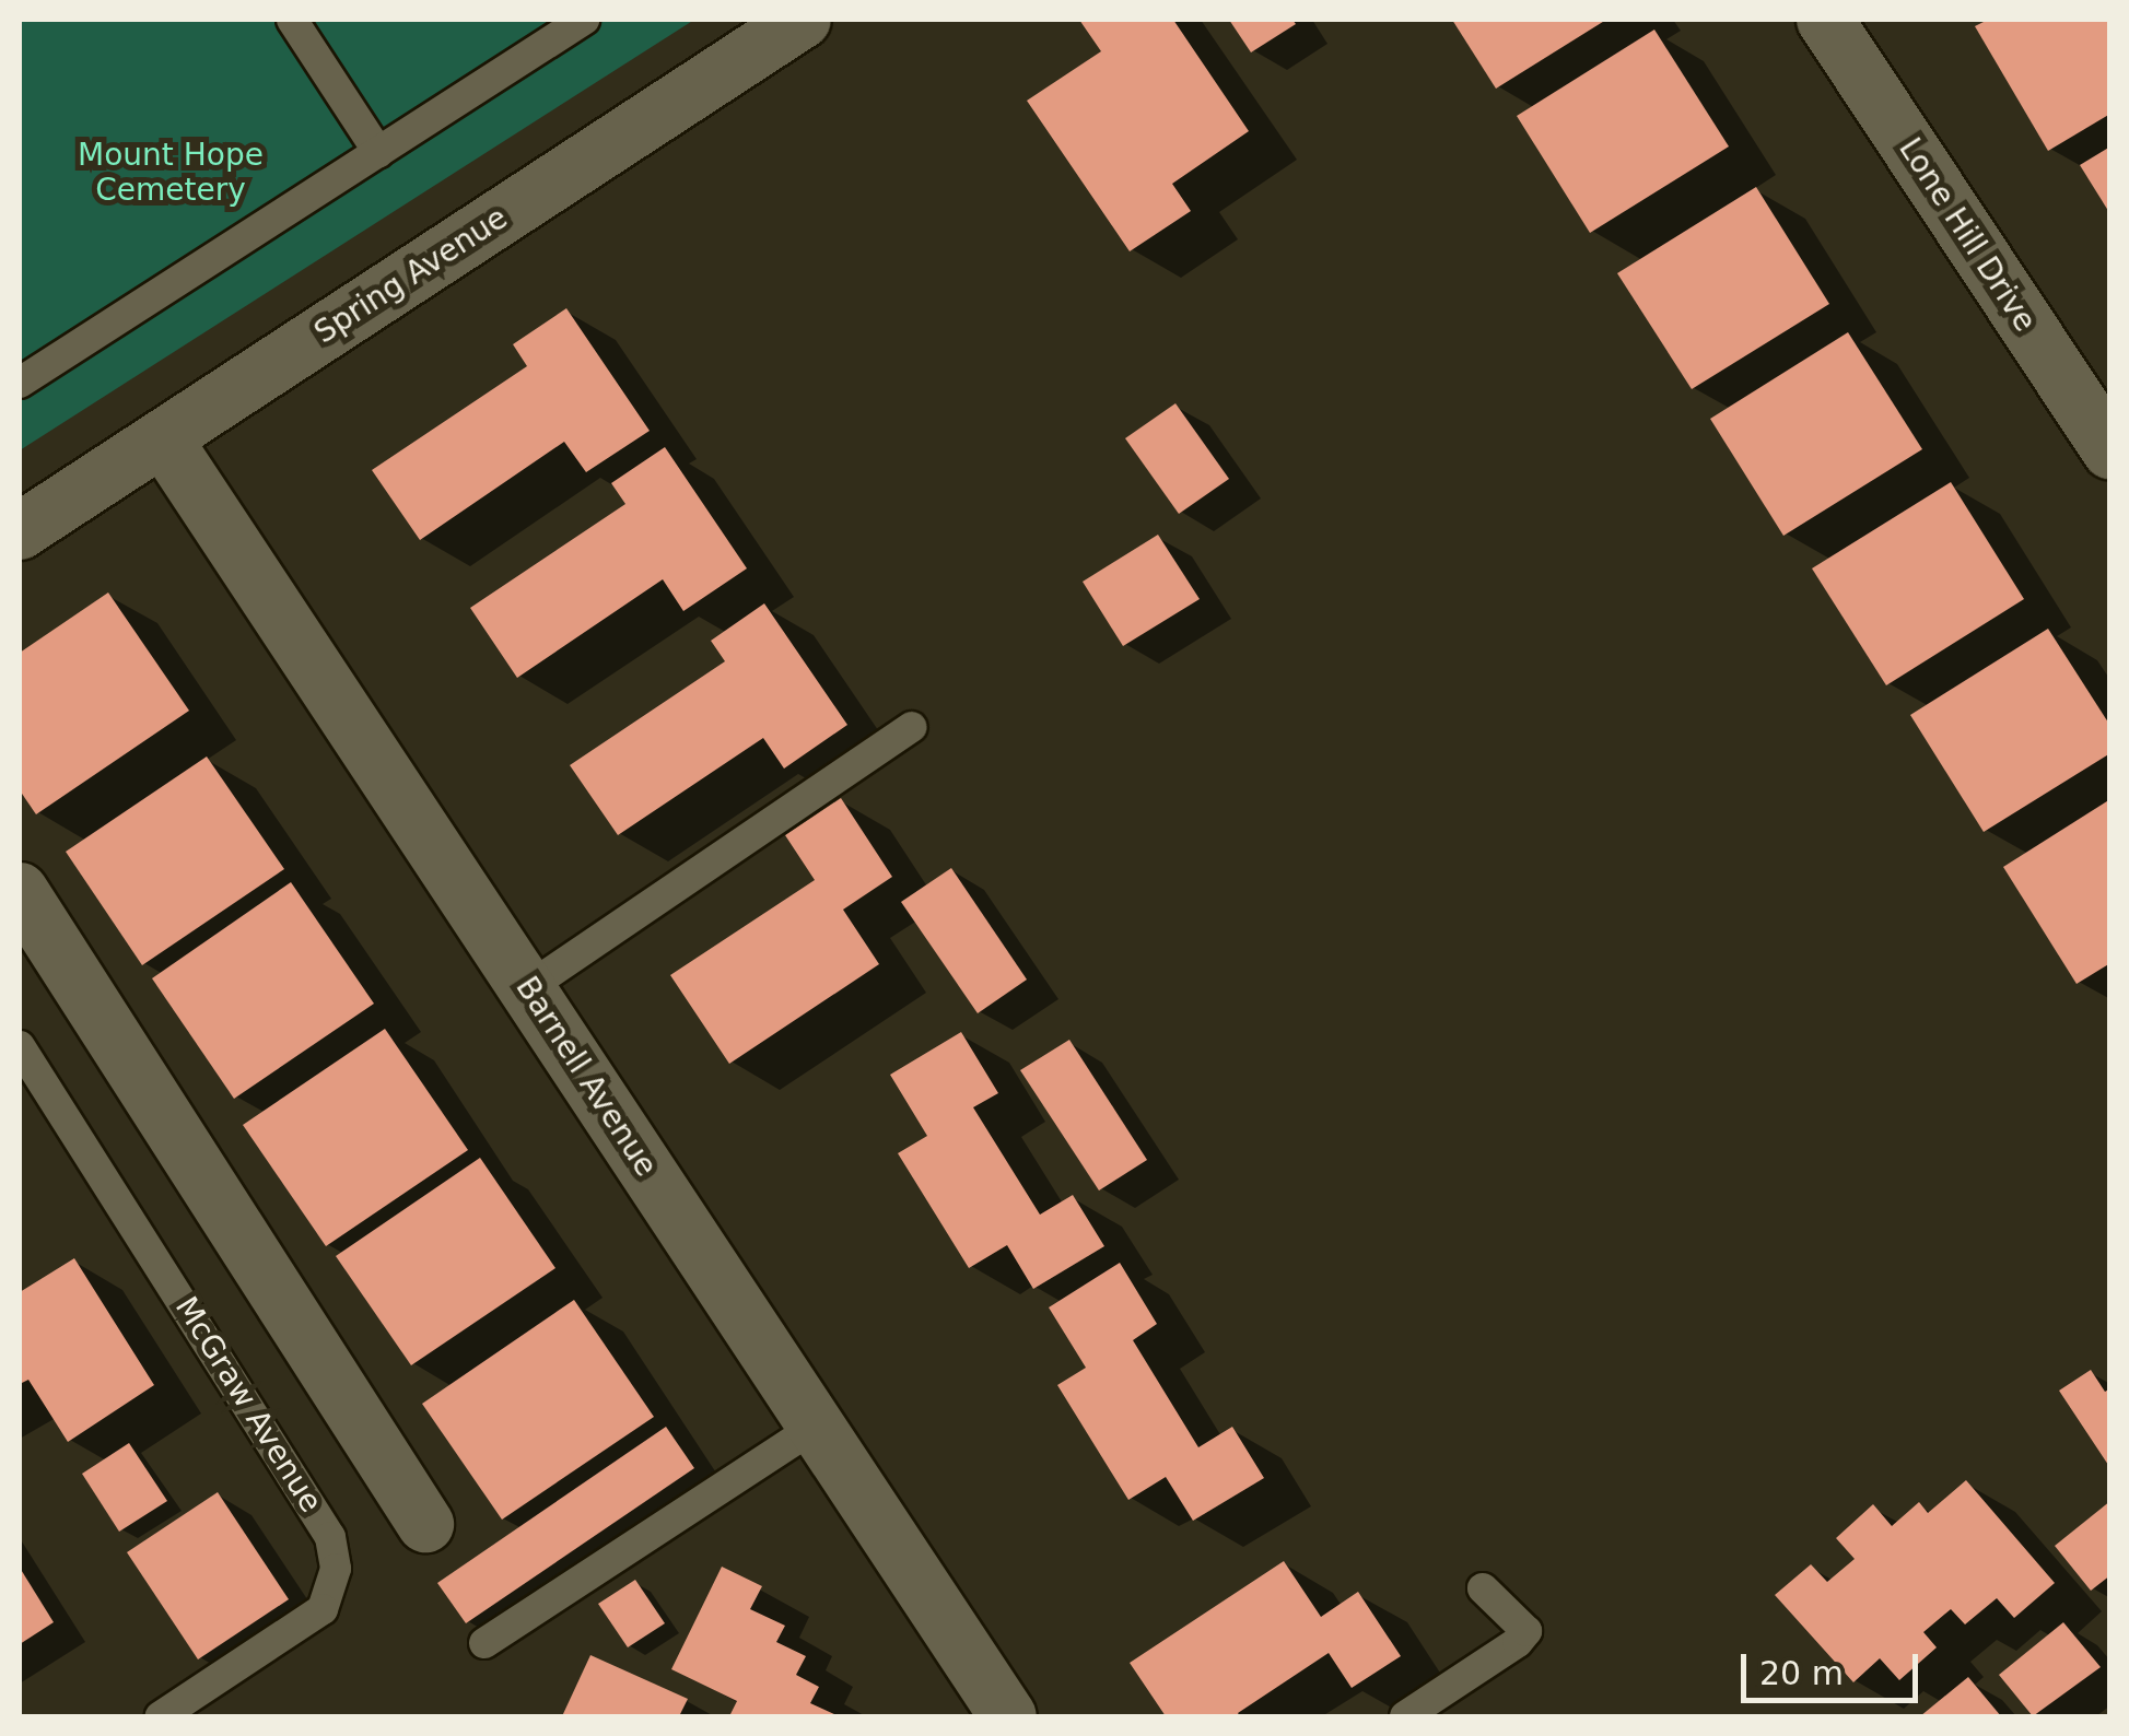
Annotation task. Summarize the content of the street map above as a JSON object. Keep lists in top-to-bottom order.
{
  "streets": {
    "street": ["Lone Hill Drive", "Spring Avenue", "Barnell Avenue"],
    "lane": ["McGraw Avenue"]
  },
  "crossings": [
    ["Spring Avenue", "Barnell Avenue"]
  ],
  "parks": ["Mount Hope Cemetery"],
  "scale_bar": "20 m"
}
